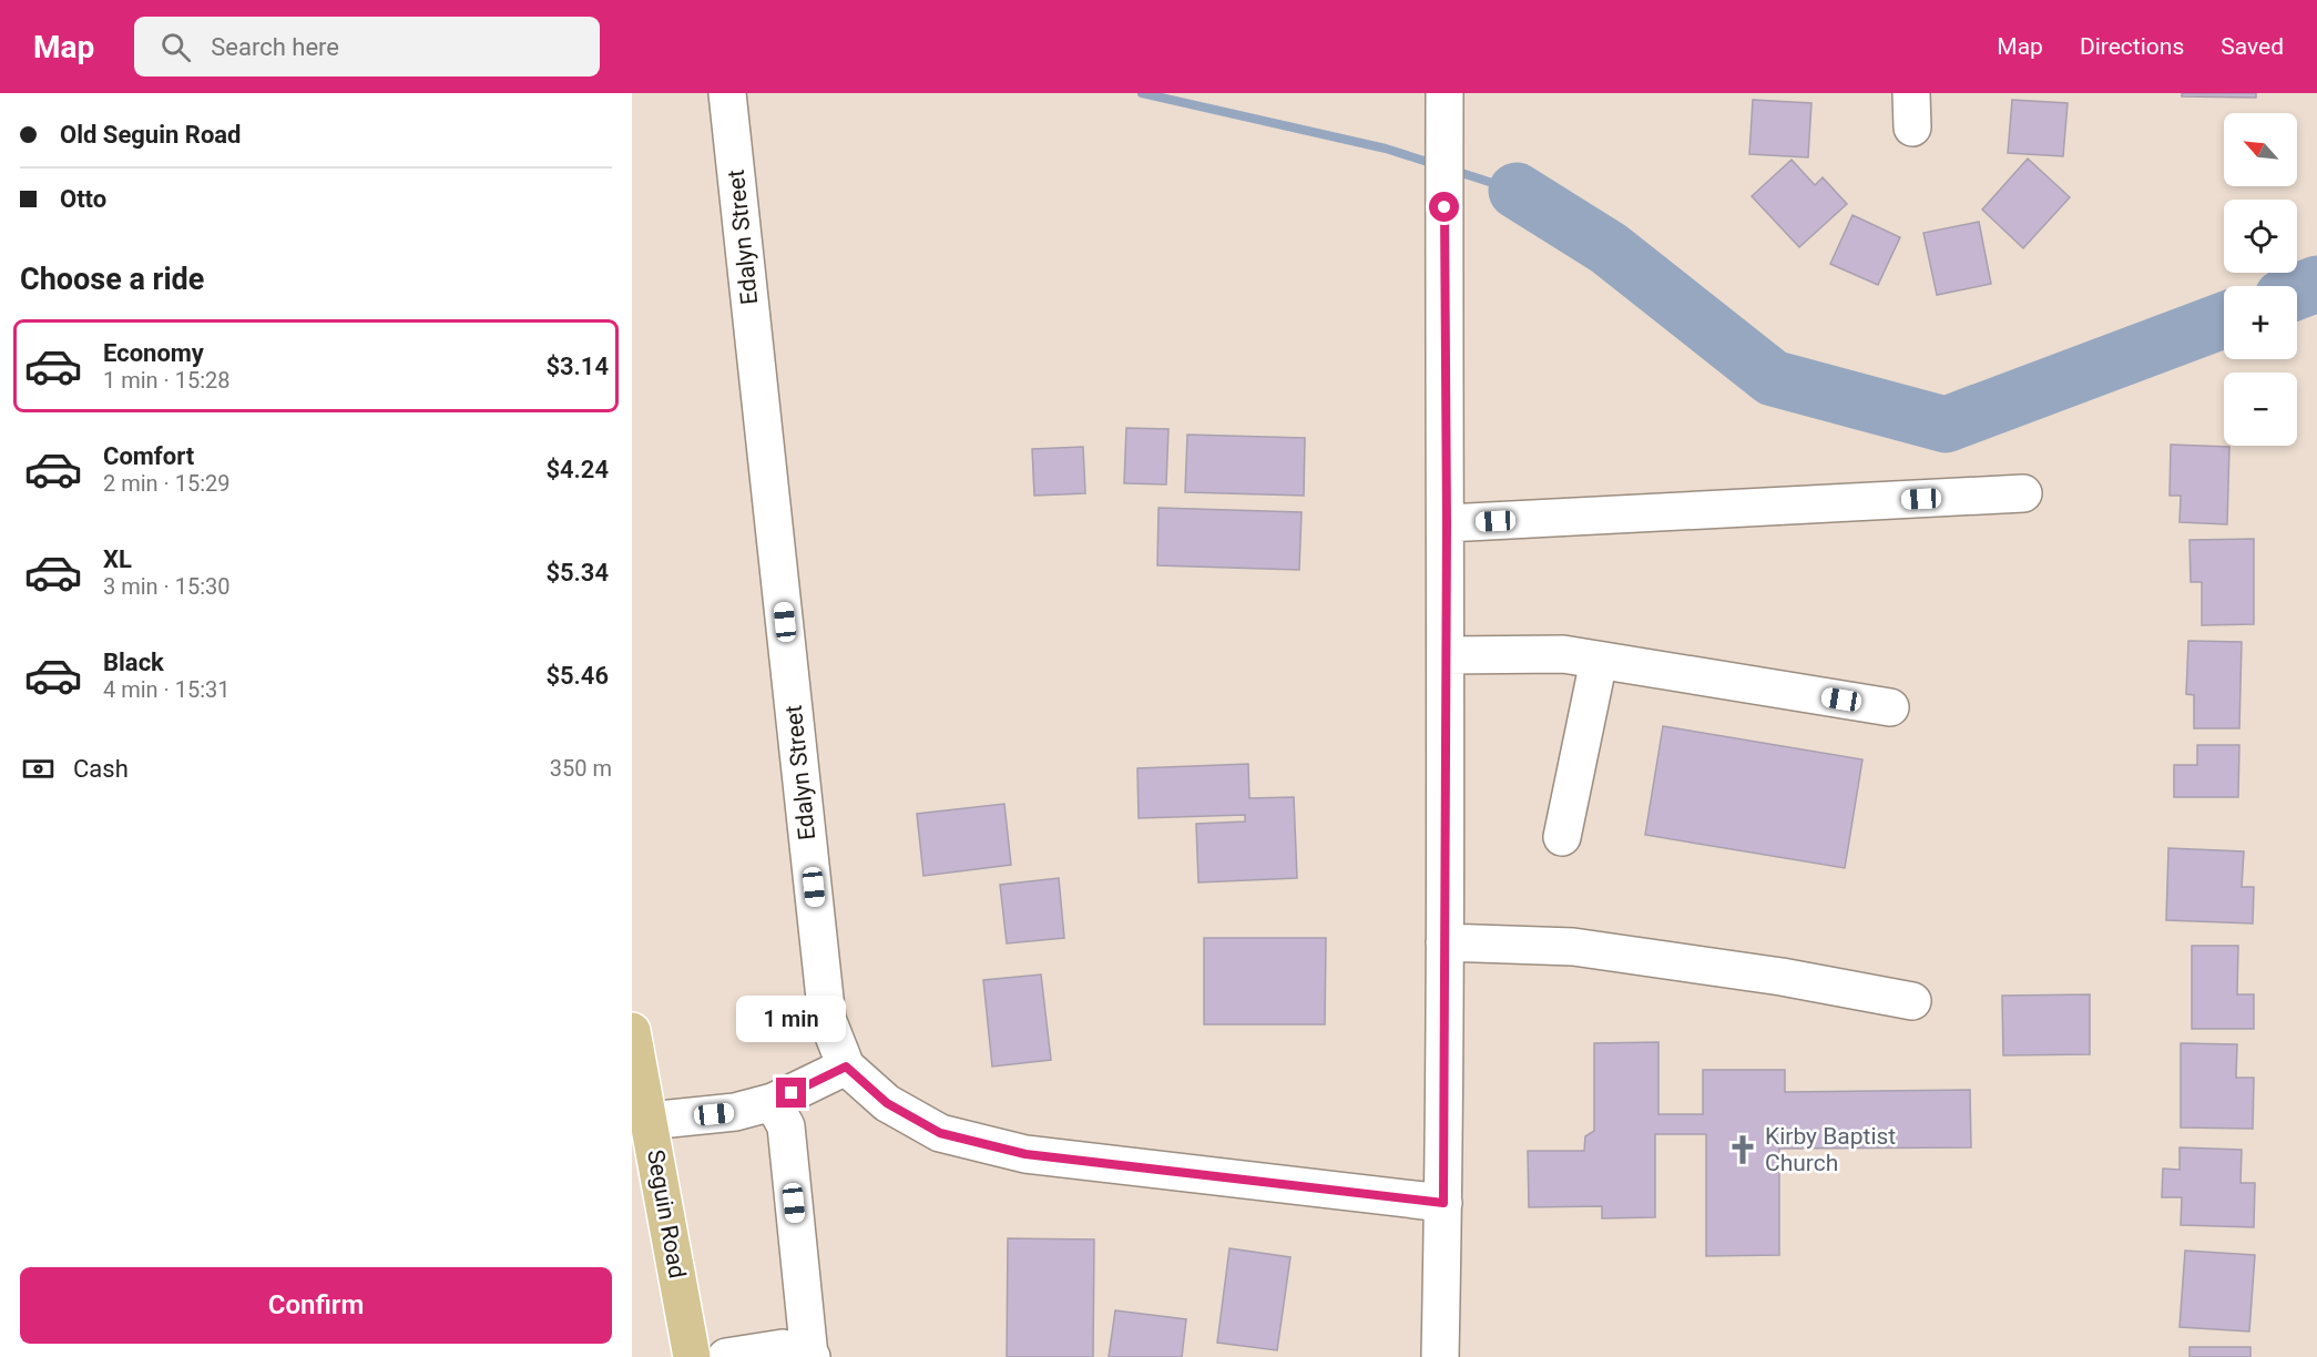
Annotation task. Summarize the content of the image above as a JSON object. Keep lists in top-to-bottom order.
{
  "streets": {
    "main road": ["Seguin Road"],
    "street": ["Edalyn Street"]
  },
  "places": {
    "church": ["Kirby Baptist Church"]
  },
  "north": "top left",
  "page": {
    "header": "Map",
    "search": "Search here",
    "nav": ["Map", "Directions", "Saved"],
    "banner": ["Old Seguin Road", "Otto"],
    "map_buttons": ["+", "−"],
    "heading": "Choose a ride",
    "list": [
      {
        "name": "Economy",
        "note": "1 min · 15:28",
        "value": "$3.14"
      },
      {
        "name": "Comfort",
        "note": "2 min · 15:29",
        "value": "$4.24"
      },
      {
        "name": "XL",
        "note": "3 min · 15:30",
        "value": "$5.34"
      },
      {
        "name": "Black",
        "note": "4 min · 15:31",
        "value": "$5.46"
      }
    ],
    "pay": ["Cash", "350 m"],
    "bubble": "1 min",
    "buttons": "Confirm"
  }
}
